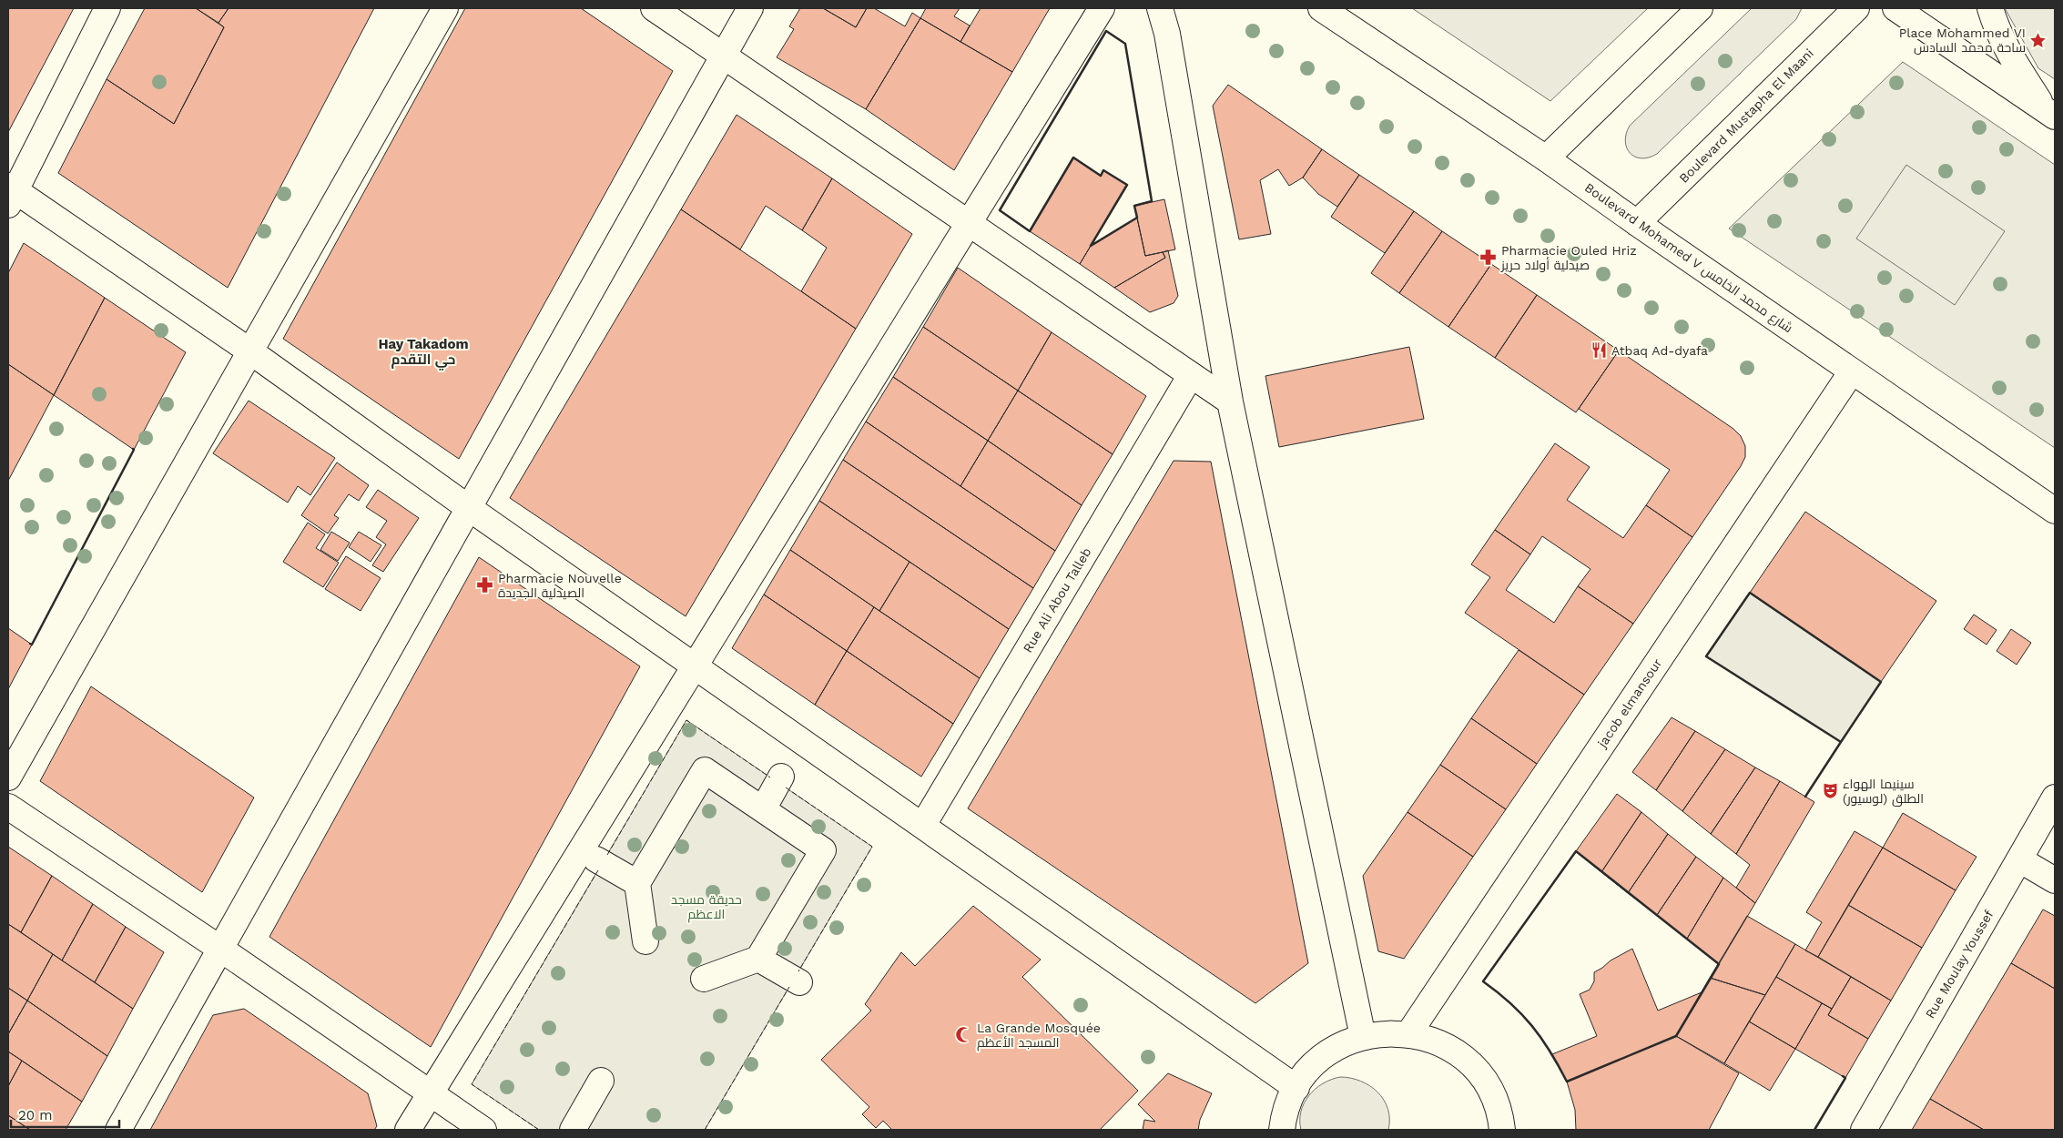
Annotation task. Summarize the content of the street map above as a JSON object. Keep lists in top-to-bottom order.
{
  "streets": {
    "street": [
      "Boulevard Mustapha El Maani",
      "Boulevard Mohamed V شارع محمد الخامس",
      "Rue Ali Abou Talleb",
      "jacob elmansour",
      "Rue Moulay Youssef"
    ]
  },
  "crossings": [
    ["Boulevard Mustapha El Maani", "Boulevard Mohamed V شارع محمد الخامس"],
    ["Boulevard Mohamed V شارع محمد الخامس", "jacob elmansour"]
  ],
  "districts": ["Hay Takadom حي التقدم"],
  "parks": ["حديقة مسجد الاعظم"],
  "places": {
    "place": ["Place Mohammed VI ساحة محمد السادس"],
    "pharmacy": ["Pharmacie Ouled Hriz صيدلية أولاد حريز", "Pharmacie Nouvelle الصيدلية الجديدة"],
    "restaurant": ["Atbaq Ad-dyafa"],
    "theatre": ["سينيما الهواء الطلق (لوسيور)"],
    "mosque": ["La Grande Mosquée المسجد الأعظم"]
  },
  "scale_bar": "20 m"
}
